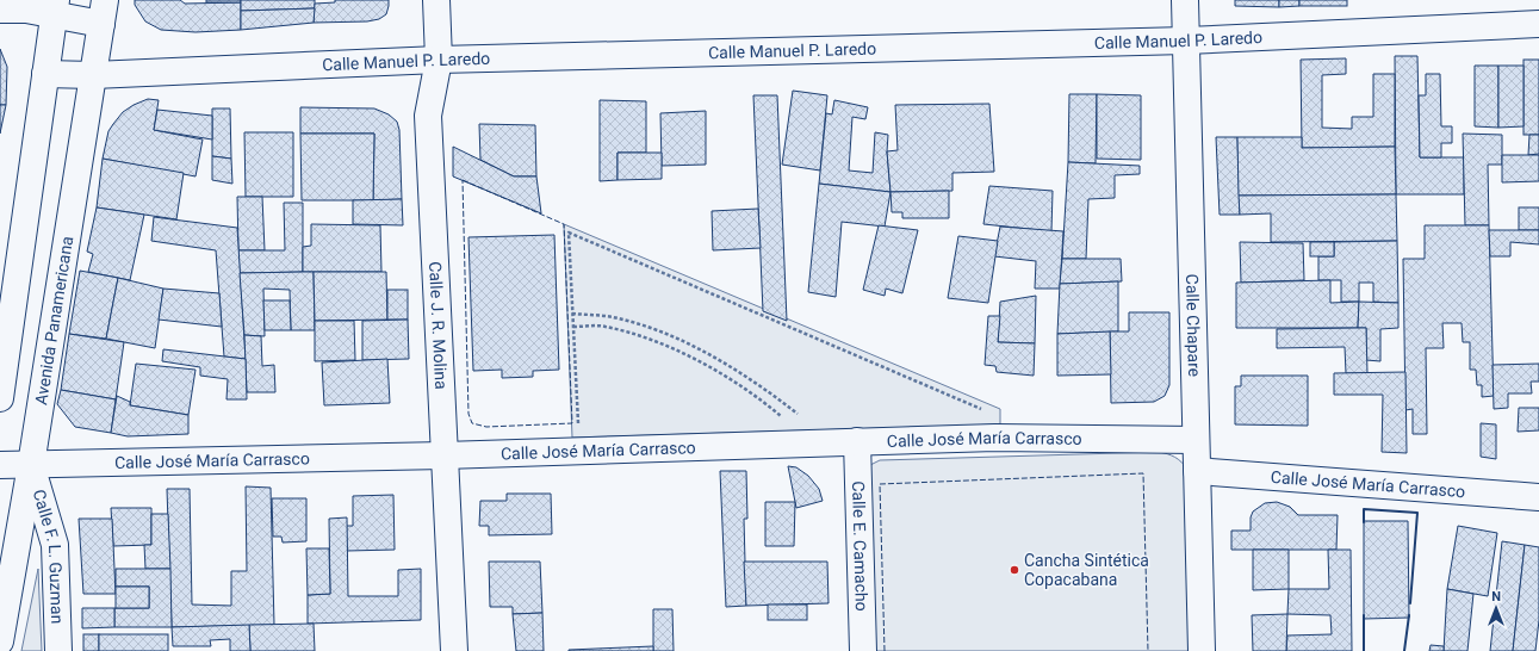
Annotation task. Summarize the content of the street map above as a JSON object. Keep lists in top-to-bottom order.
{
  "streets": {
    "street": [
      "Calle Manuel P. Laredo",
      "Avenida Panamericana",
      "Calle J. R. Molina",
      "Calle Chapare",
      "Calle José María Carrasco",
      "Calle E. Camacho",
      "Calle F. L. Guzman"
    ]
  },
  "crossings": [
    ["Calle Manuel P. Laredo", "Avenida Panamericana"],
    ["Calle Manuel P. Laredo", "Calle J. R. Molina"],
    ["Calle Manuel P. Laredo", "Calle Chapare"],
    ["Avenida Panamericana", "Calle José María Carrasco"],
    ["Avenida Panamericana", "Calle F. L. Guzman"],
    ["Calle J. R. Molina", "Calle José María Carrasco"],
    ["Calle Chapare", "Calle José María Carrasco"],
    ["Calle José María Carrasco", "Calle E. Camacho"],
    ["Calle José María Carrasco", "Calle F. L. Guzman"]
  ],
  "places": ["Cancha Sintética Copacabana"],
  "north": "top"
}
